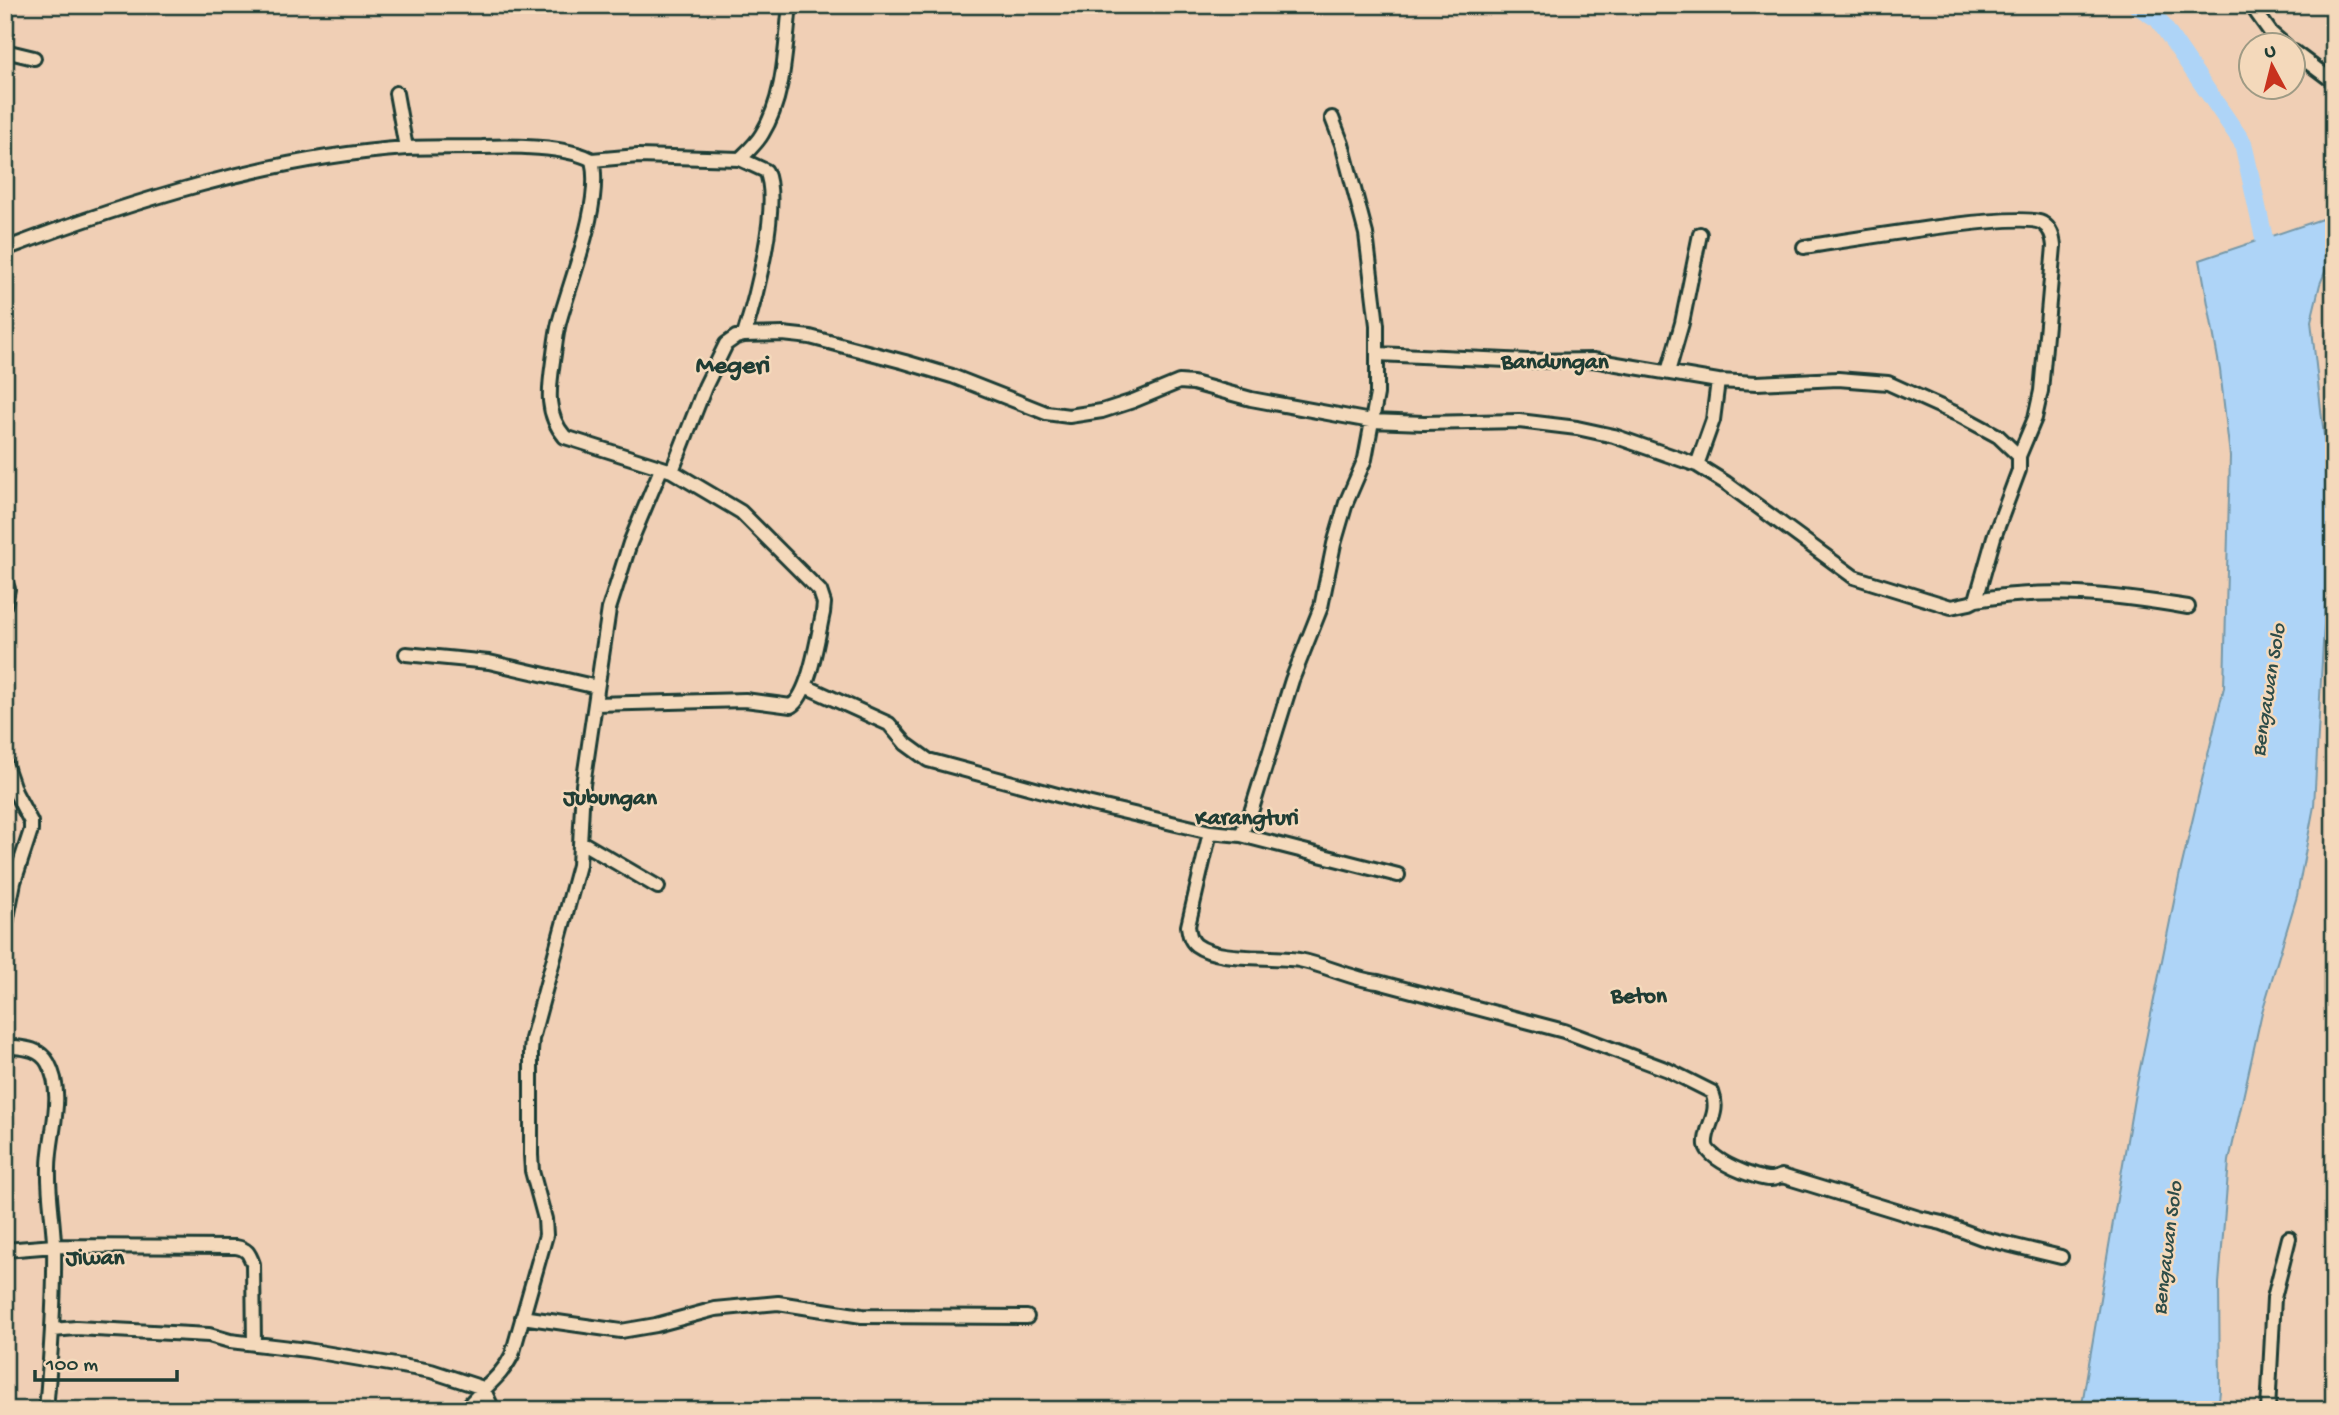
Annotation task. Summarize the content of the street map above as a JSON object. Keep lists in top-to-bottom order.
{
  "districts": [
    "Bandungan",
    "Megeri",
    "Jubungan",
    "Karangturi",
    "Beton",
    "Jiwan"
  ],
  "water": ["Bengawan Solo"],
  "scale_bar": "100 m",
  "north": "top"
}
